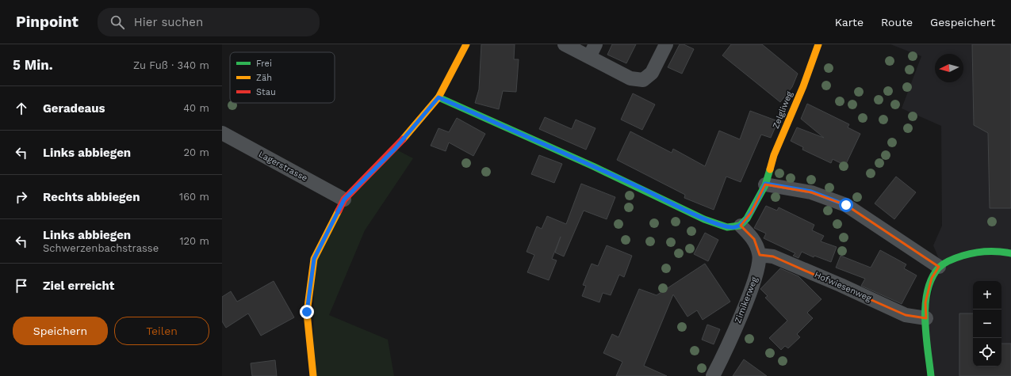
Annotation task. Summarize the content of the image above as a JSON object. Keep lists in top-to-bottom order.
{
  "streets": {
    "street": [
      "Zelgliweg",
      "Lagerstrasse",
      "Hofwiesenweg",
      "Zimikerweg"
    ]
  },
  "crossings": [
    ["Zelgliweg", "Zimikerweg"],
    ["Hofwiesenweg", "Zimikerweg"]
  ],
  "legend": ["Frei", "Zäh", "Stau"],
  "north": "left",
  "page": {
    "header": "Pinpoint",
    "search": "Hier suchen",
    "nav": ["Karte", "Route", "Gespeichert"],
    "heading": ["5 Min.", "Zu Fuß · 340 m"],
    "list": [
      ["Geradeaus", "40 m"],
      ["Links abbiegen", "20 m"],
      ["Rechts abbiegen", "160 m"],
      ["Links abbiegen", "Schwerzenbachstrasse", "120 m"],
      "Ziel erreicht"
    ],
    "map_buttons": ["+", "−"],
    "buttons": ["Speichern", "Teilen"]
  }
}
